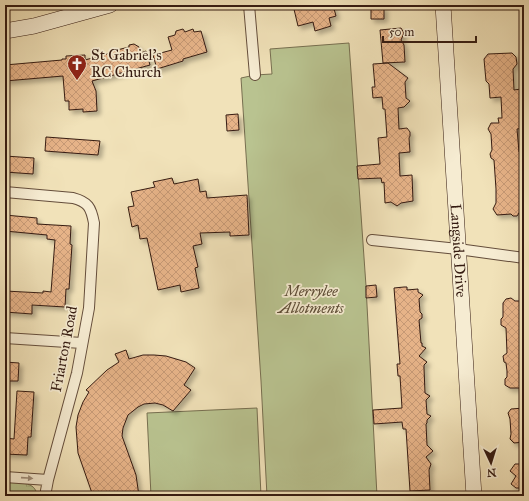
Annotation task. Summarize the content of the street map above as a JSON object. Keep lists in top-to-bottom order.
{
  "streets": {
    "street": ["Langside Drive", "Friarton Road"]
  },
  "parks": ["Merrylee Allotments"],
  "places": {
    "church": ["St Gabriel's RC Church"]
  },
  "scale_bar": "50 m",
  "north": "bottom"
}
